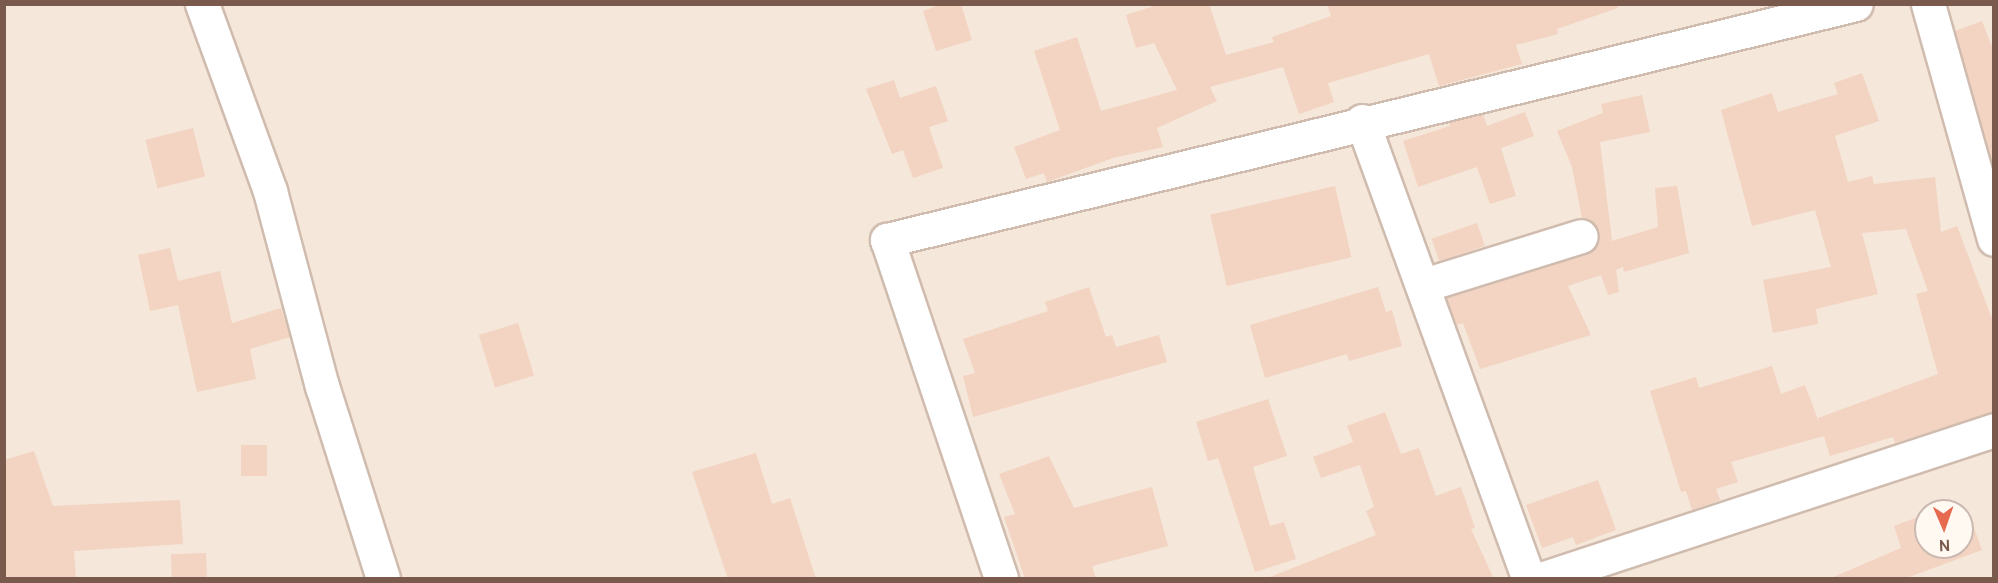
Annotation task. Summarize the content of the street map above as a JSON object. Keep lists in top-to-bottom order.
{
  "north": "bottom"
}
